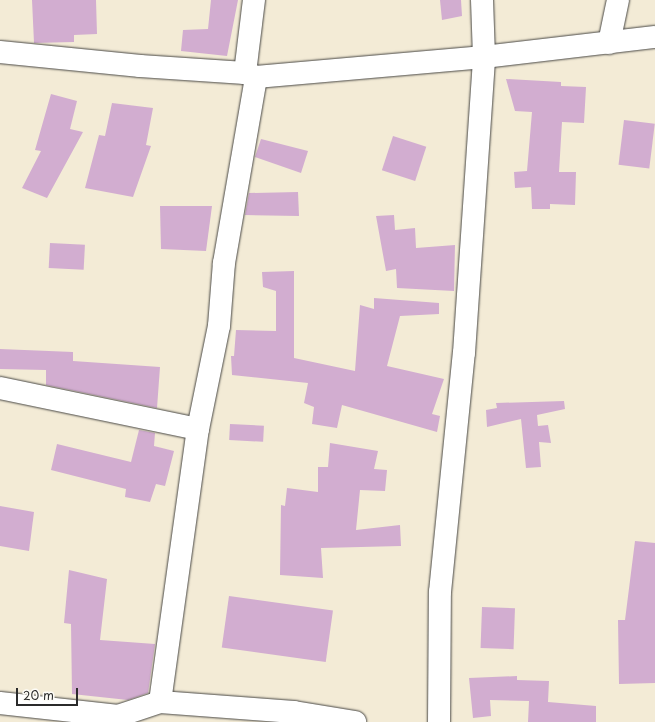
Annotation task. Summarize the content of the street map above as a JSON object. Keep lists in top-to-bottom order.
{
  "scale_bar": "20 m"
}
